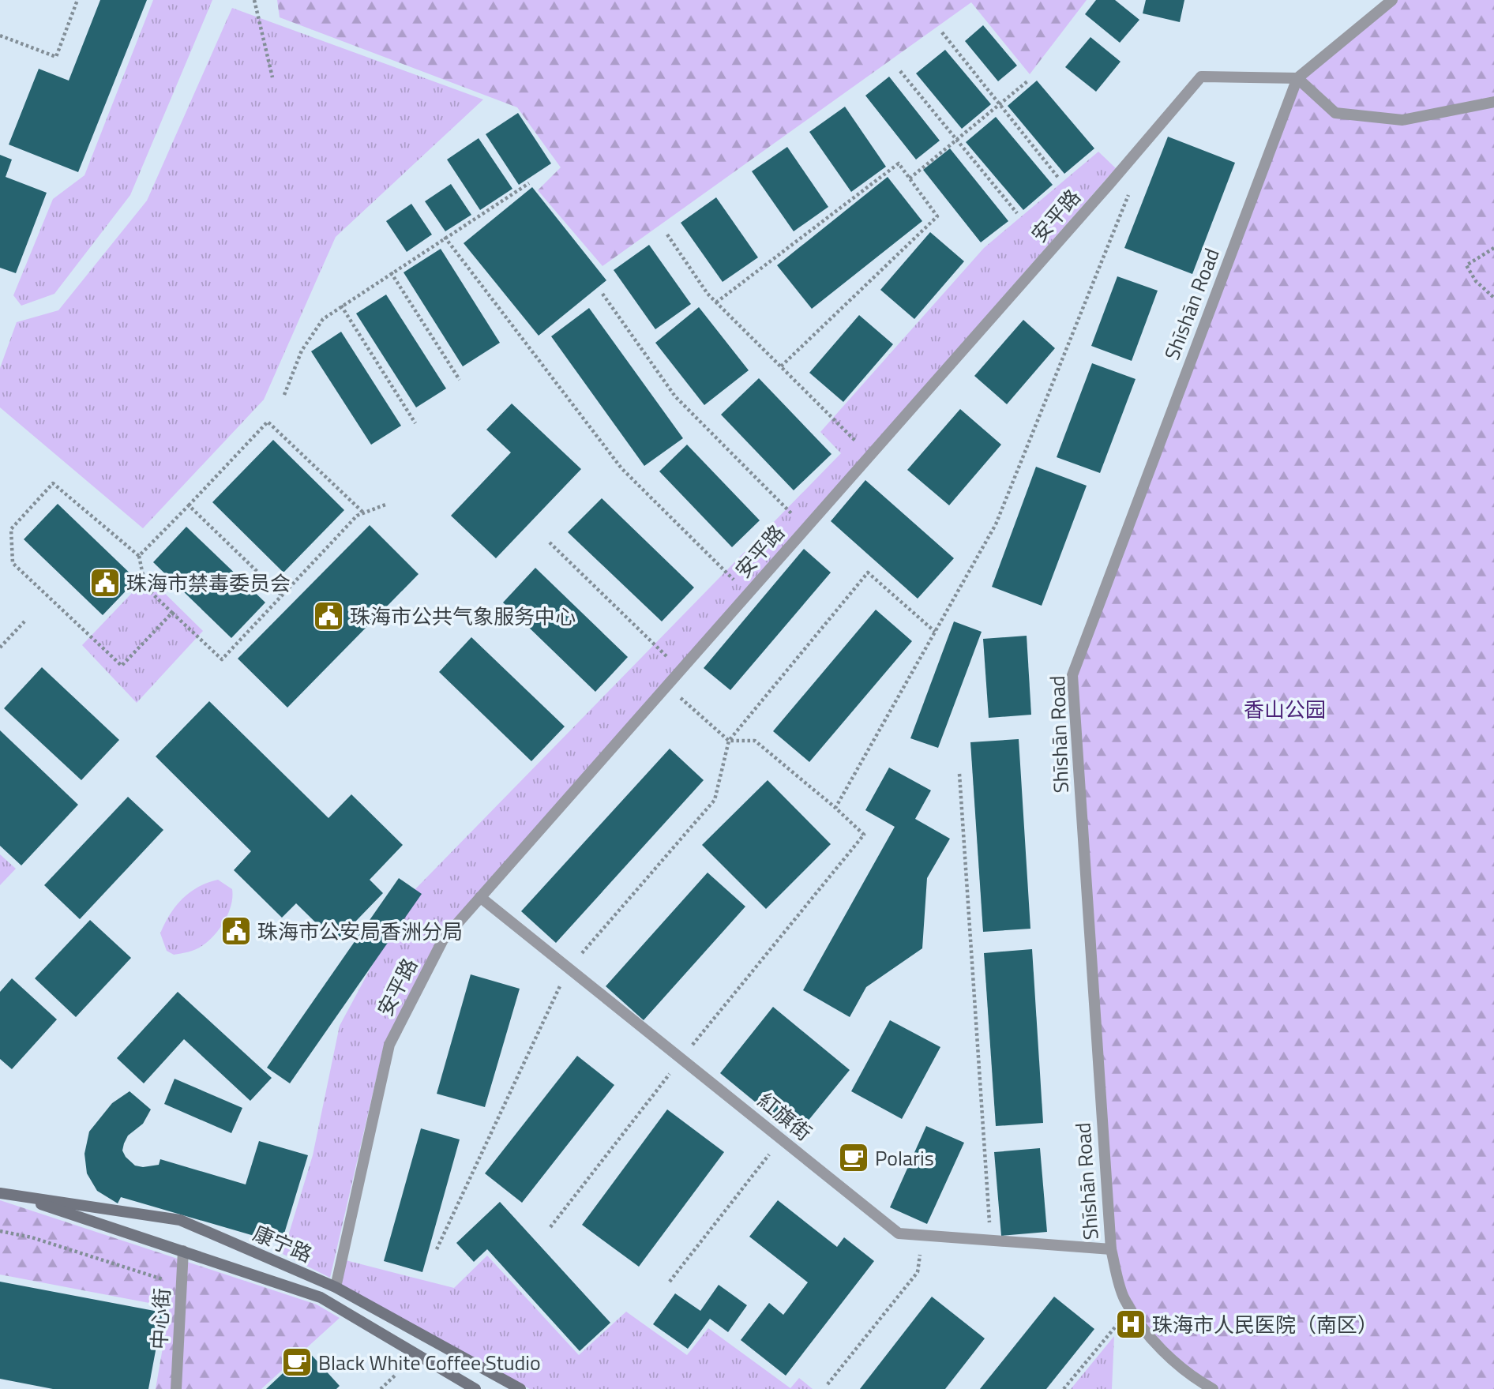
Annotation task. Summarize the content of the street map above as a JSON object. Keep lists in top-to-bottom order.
{
  "streets": {
    "main road": ["康宁路"],
    "street": [
      "安平路",
      "Shīshān Road",
      "紅旗街",
      "中心街"
    ]
  },
  "crossings": [
    ["安平路", "Shīshān Road"],
    ["安平路", "紅旗街"],
    ["安平路", "康宁路"],
    ["Shīshān Road", "紅旗街"],
    ["康宁路", "中心街"]
  ],
  "parks": ["香山公园"],
  "places": {
    "public building": ["珠海市禁毒委员会", "珠海市公共气象服务中心", "珠海市公安局香洲分局"],
    "cafe": ["Polaris", "Black White Coffee Studio"],
    "hospital": ["珠海市人民医院（南区）"]
  }
}
